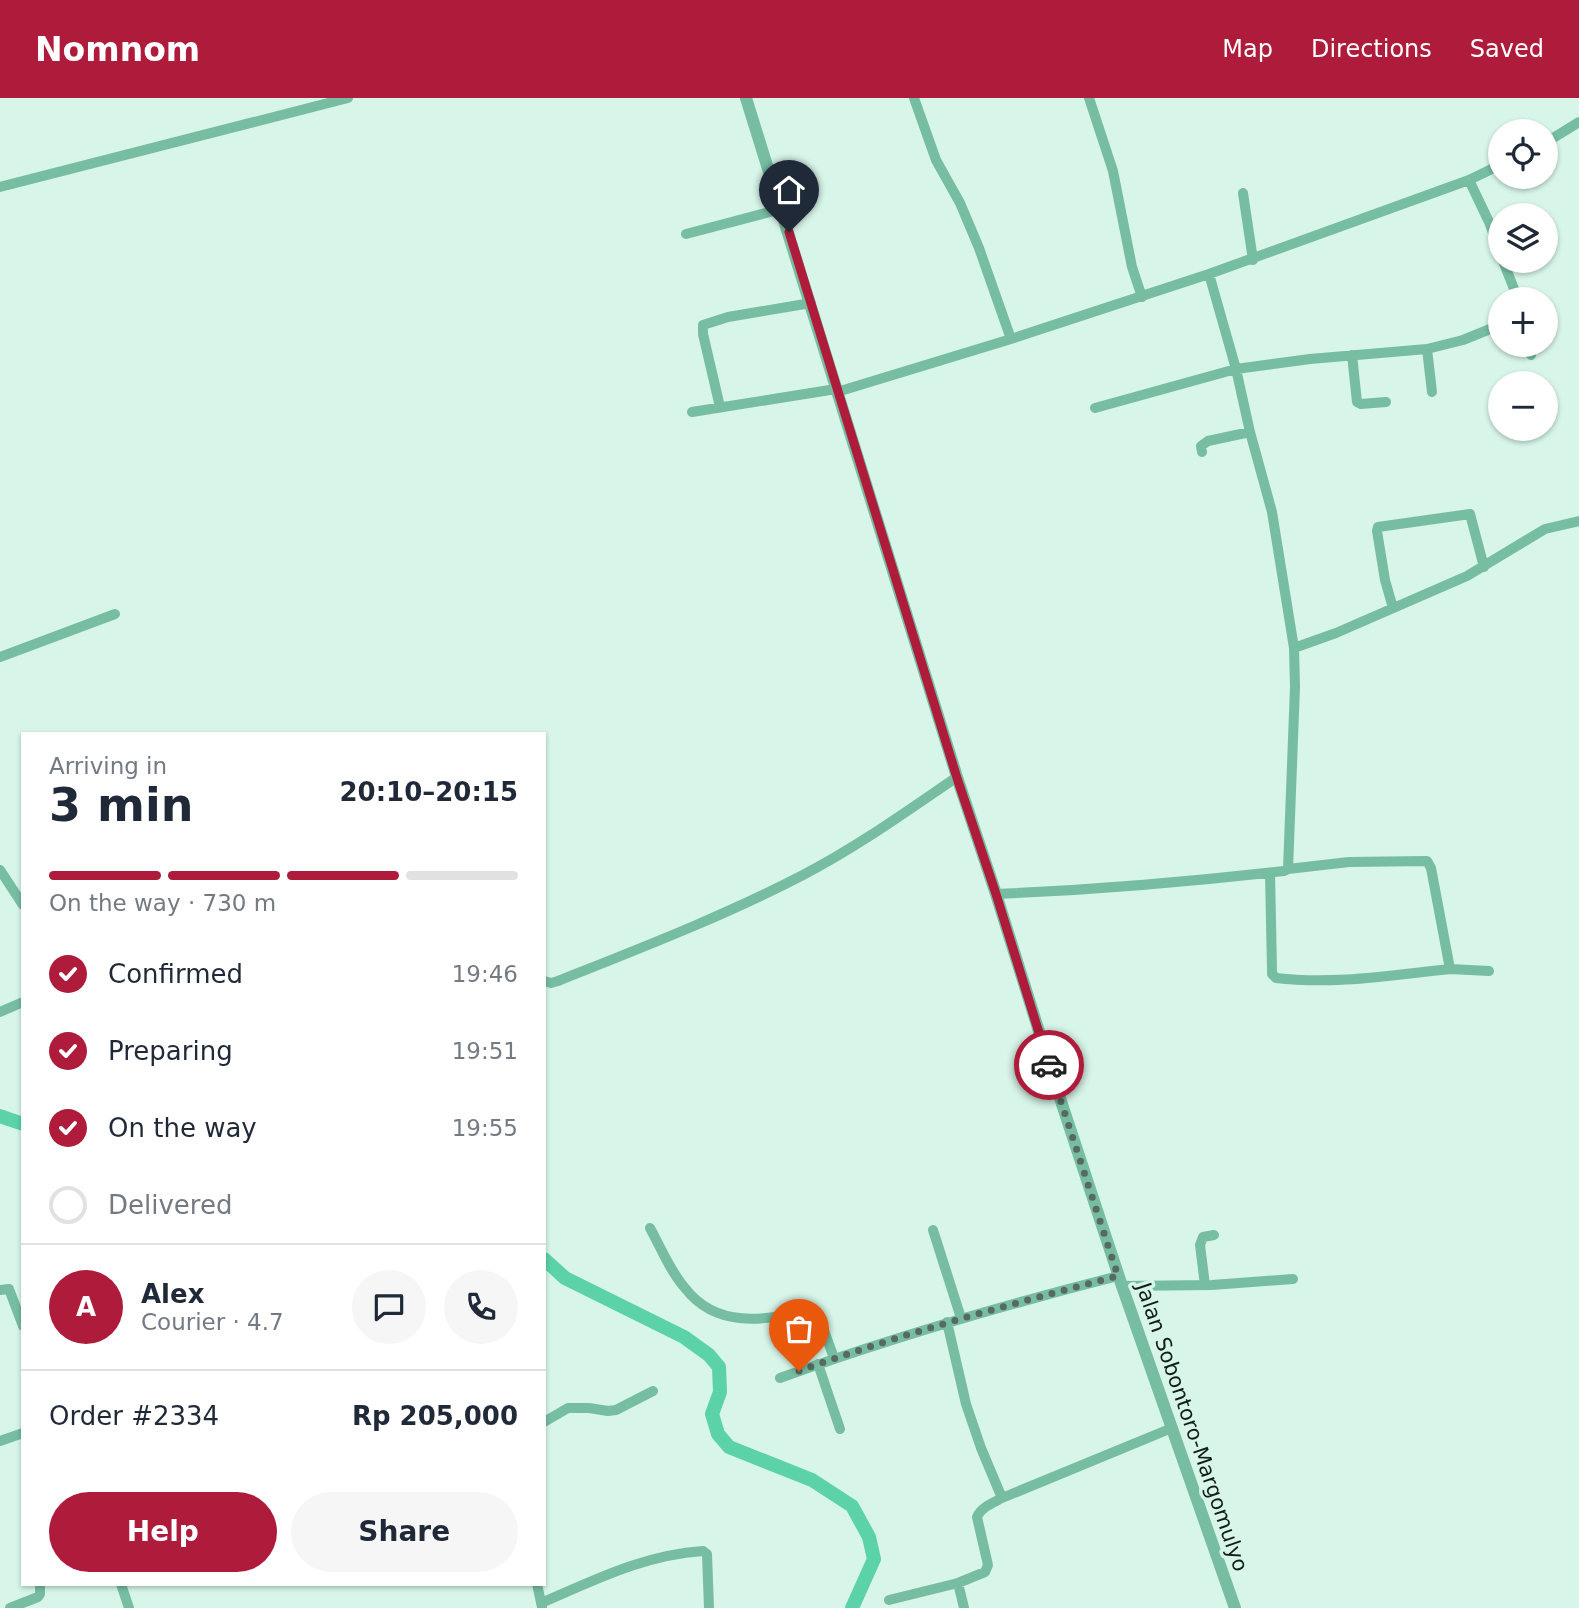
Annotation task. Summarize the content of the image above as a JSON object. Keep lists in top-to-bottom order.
{
  "streets": {
    "street": ["Jalan Sobontoro-Margomulyo"]
  },
  "page": {
    "header": "Nomnom",
    "nav": ["Map", "Directions", "Saved"],
    "map_buttons": ["+", "−"],
    "heading": ["3 min", "Arriving in", "20:10–20:15"],
    "panel": [
      "Alex",
      "Courier · 4.7",
      "Order #2334",
      "Rp 205,000"
    ],
    "bar": "On the way · 730 m",
    "list": [
      ["Confirmed", "19:46"],
      ["Preparing", "19:51"],
      ["On the way", "19:55"],
      "Delivered"
    ],
    "round": "A",
    "buttons": ["Help", "Share"]
  }
}
